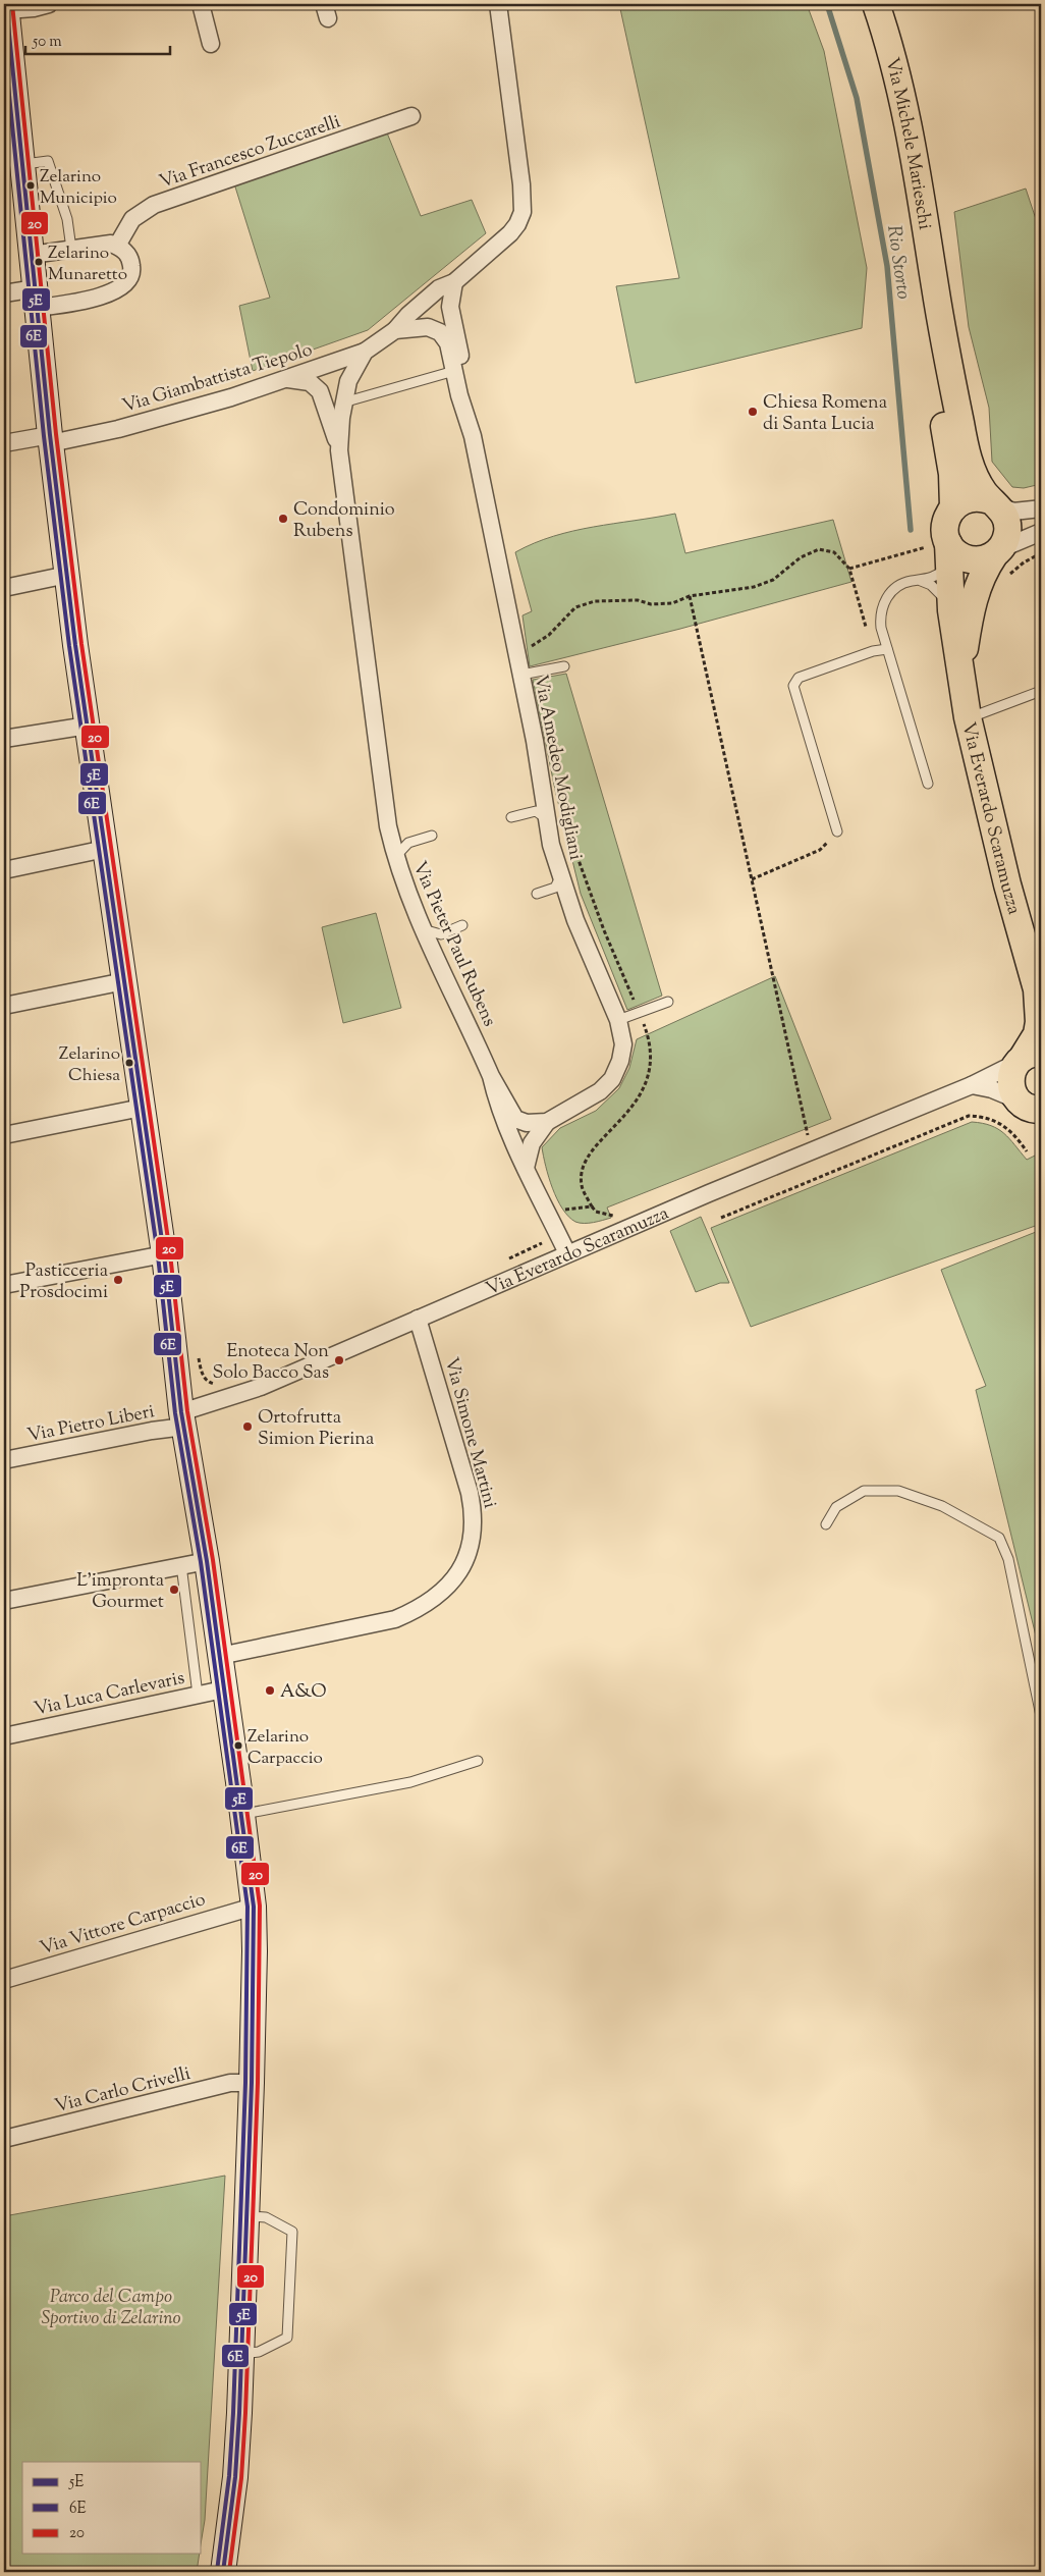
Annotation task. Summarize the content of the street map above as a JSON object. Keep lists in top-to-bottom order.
{
  "streets": {
    "main road": ["Via Michele Marieschi", "Via Everardo Scaramuzza"],
    "street": [
      "Via Francesco Zuccarelli",
      "Via Giambattista Tiepolo",
      "Via Amedeo Modigliani",
      "Via Pieter Paul Rubens",
      "Via Pietro Liberi",
      "Via Simone Martini",
      "Via Luca Carlevaris",
      "Via Vittore Carpaccio",
      "Via Carlo Crivelli"
    ]
  },
  "crossings": [
    ["Via Michele Marieschi", "Via Everardo Scaramuzza"],
    ["Via Giambattista Tiepolo", "Via Amedeo Modigliani"],
    ["Via Giambattista Tiepolo", "Via Pieter Paul Rubens"],
    ["Via Amedeo Modigliani", "Via Pieter Paul Rubens"],
    ["Via Everardo Scaramuzza", "Via Pieter Paul Rubens"],
    ["Via Everardo Scaramuzza", "Via Pietro Liberi"],
    ["Via Everardo Scaramuzza", "Via Simone Martini"]
  ],
  "water": ["Rio Storto"],
  "parks": ["Parco del Campo Sportivo di Zelarino"],
  "places": [
    "Zelarino Municipio",
    "Zelarino Munaretto",
    "Chiesa Romena di Santa Lucia",
    "Condominio Rubens",
    "Zelarino Chiesa",
    "Pasticceria Prosdocimi",
    "Enoteca Non Solo Bacco Sas",
    "Ortofrutta Simion Pierina",
    "L'impronta Gourmet",
    "A&O",
    "Zelarino Carpaccio"
  ],
  "lines": ["transit line 5E", "transit line 20", "transit line 6E"],
  "legend": ["5E", "6E", "20"],
  "scale_bar": "50 m"
}
